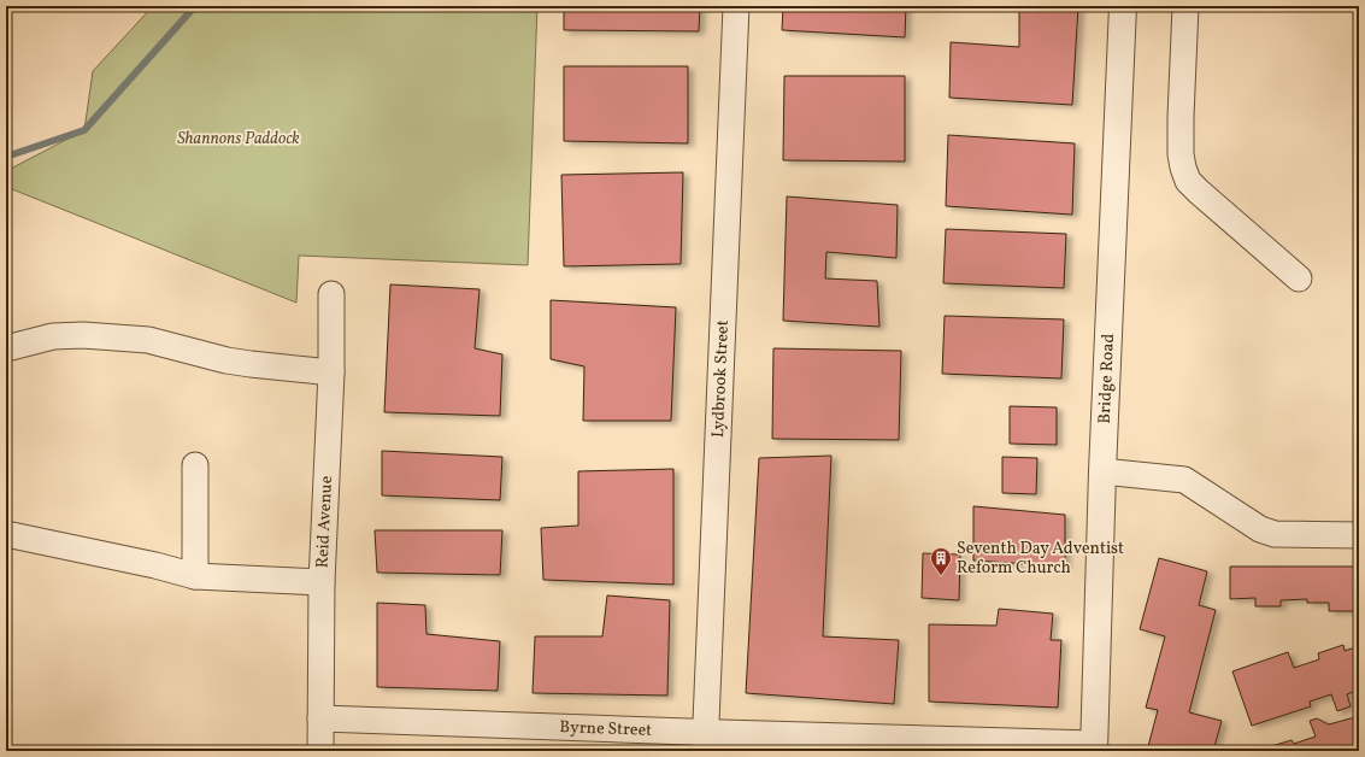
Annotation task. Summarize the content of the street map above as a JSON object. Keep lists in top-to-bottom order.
{
  "streets": {
    "street": [
      "Lydbrook Street",
      "Bridge Road",
      "Reid Avenue",
      "Byrne Street"
    ]
  },
  "crossings": [
    ["Lydbrook Street", "Byrne Street"],
    ["Bridge Road", "Byrne Street"],
    ["Reid Avenue", "Byrne Street"]
  ],
  "parks": ["Shannons Paddock"],
  "places": {
    "building": ["Seventh Day Adventist Reform Church"]
  }
}
